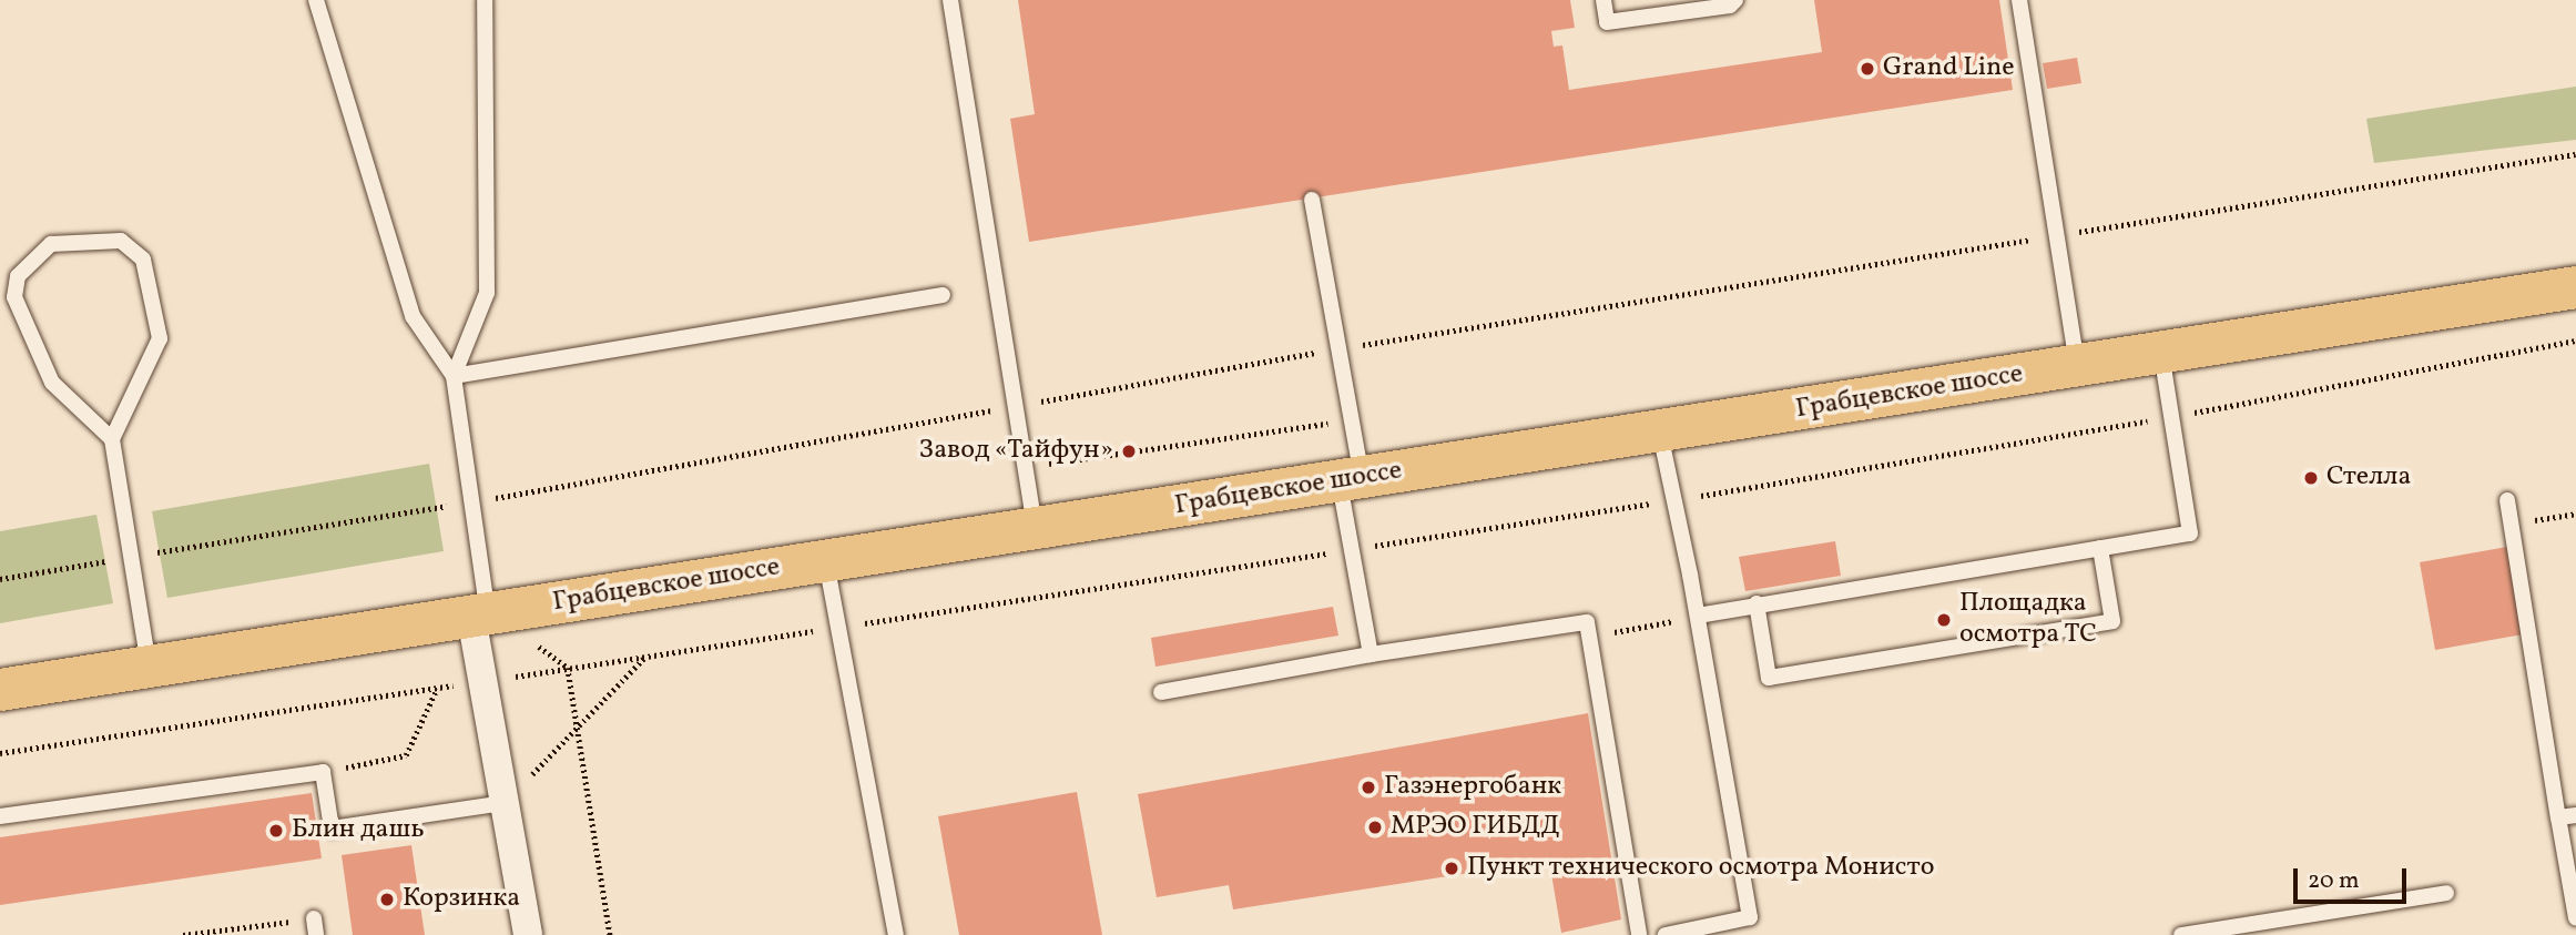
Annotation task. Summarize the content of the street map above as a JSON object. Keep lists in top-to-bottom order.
{
  "streets": {
    "main road": ["Грабцевское шоссе"]
  },
  "places": [
    "Grand Line",
    "Завод «Тайфун»",
    "Стелла",
    "Площадка осмотра ТС",
    "Газэнергобанк",
    "МРЭО ГИБДД",
    "Блин дашь",
    "Пункт технического осмотра Монисто",
    "Корзинка"
  ],
  "scale_bar": "20 m"
}
